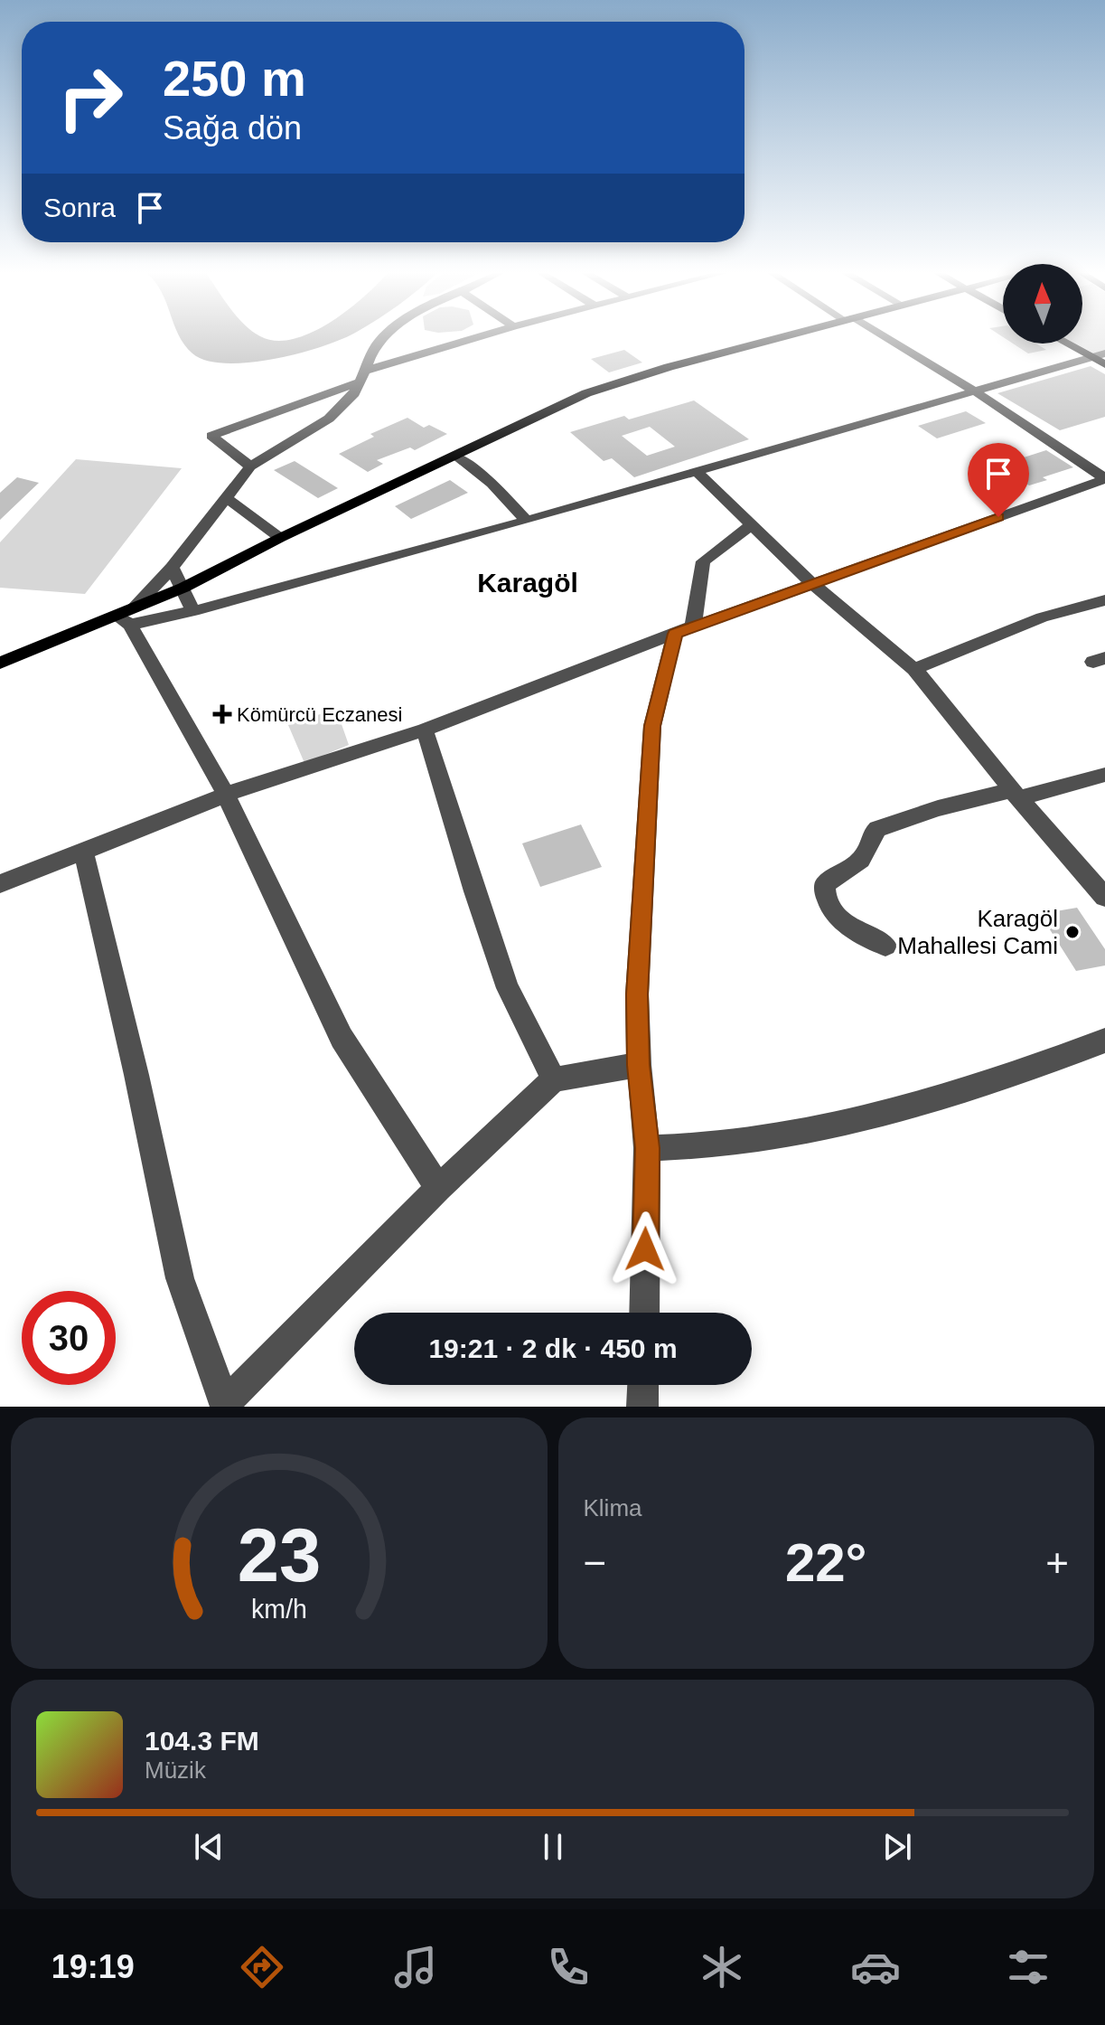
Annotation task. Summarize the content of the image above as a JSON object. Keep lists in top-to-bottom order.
{
  "districts": ["Karagöl"],
  "places": {
    "health": ["Kömürcü Eczanesi"],
    "other": ["Karagöl Mahallesi Cami"]
  },
  "north": "top",
  "page": {
    "turn": ["250 m", "Sağa dön"],
    "then": "Sonra",
    "limit": "30",
    "trip": "19:21 · 2 dk · 450 m",
    "tile": "Klima",
    "heat": ["−", "22°", "+"],
    "song": ["104.3 FM", "Müzik"],
    "tabs": "19:19",
    "gauge": ["23", "km/h"]
  }
}
